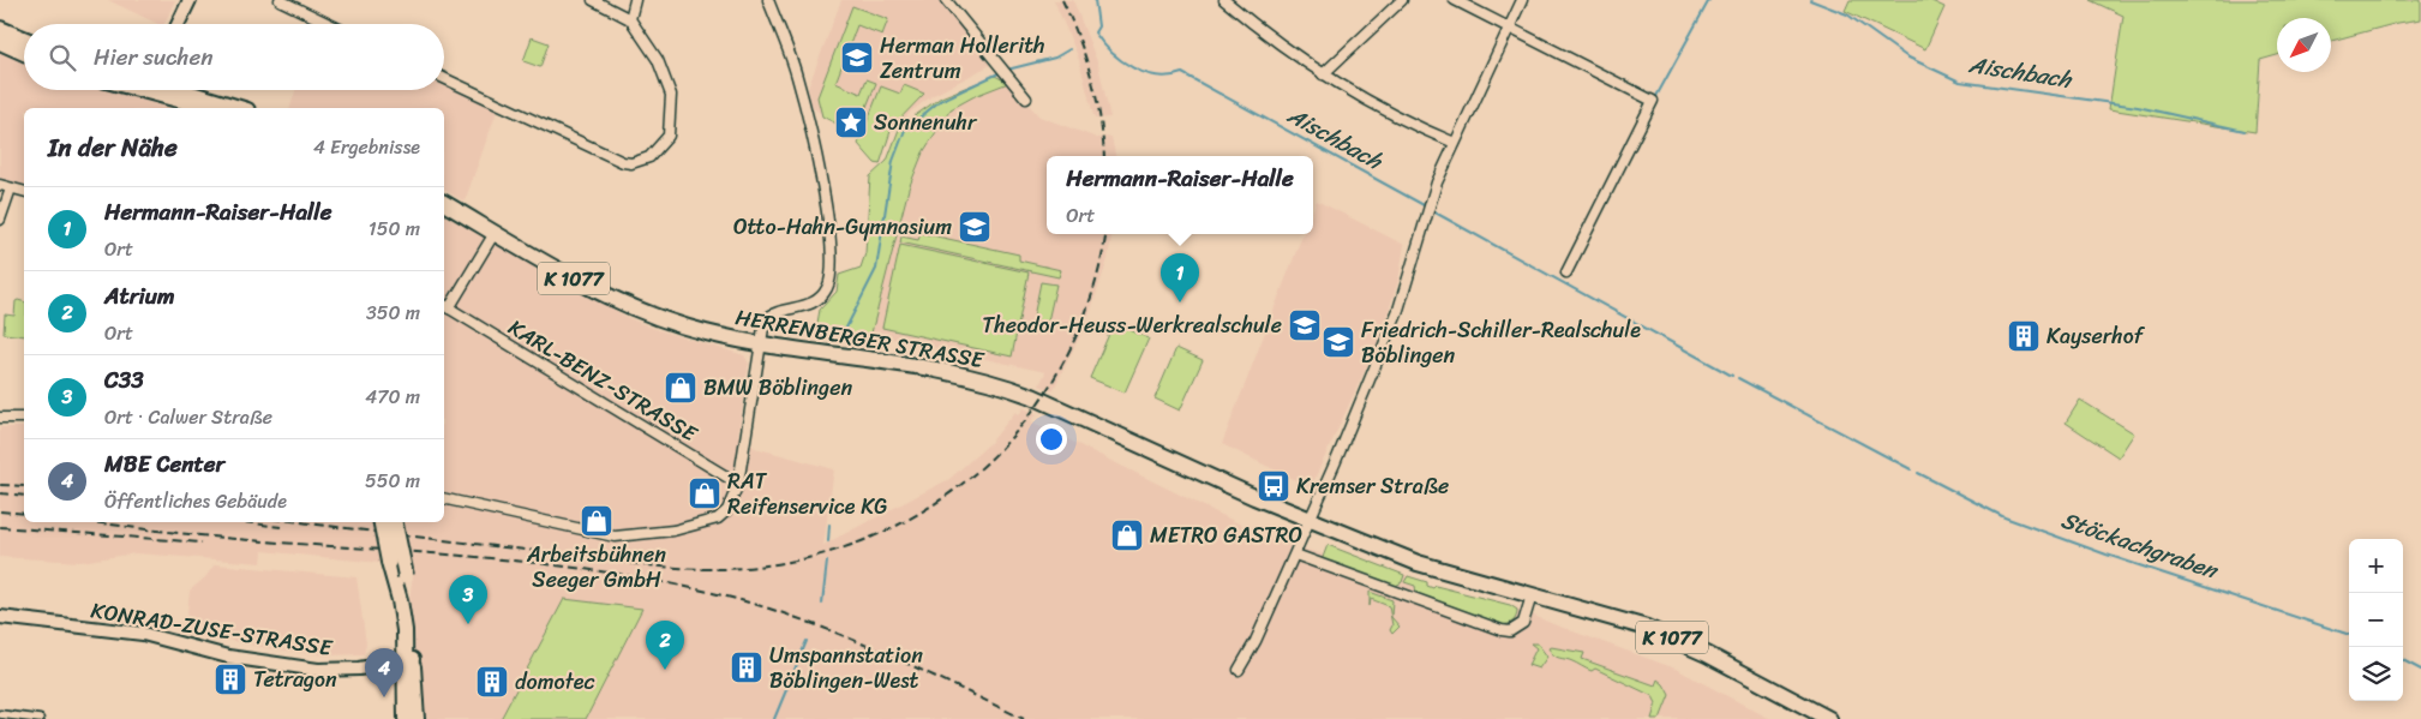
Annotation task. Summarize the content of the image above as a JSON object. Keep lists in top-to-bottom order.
{
  "streets": {
    "main road": ["K 1077", "HERRENBERGER STRASSE"],
    "street": ["KARL-BENZ-STRASSE", "KONRAD-ZUSE-STRASSE"]
  },
  "crossings": [
    ["HERRENBERGER STRASSE", "KARL-BENZ-STRASSE"]
  ],
  "water": ["Aischbach", "Stöckachgraben"],
  "places": {
    "school or university": [
      "Herman Hollerith Zentrum",
      "Otto-Hahn-Gymnasium",
      "Theodor-Heuss-Werkrealschule",
      "Friedrich-Schiller-Realschule Böblingen"
    ],
    "place": ["Sonnenuhr"],
    "building": [
      "Kayserhof",
      "Umspannstation Böblingen-West",
      "Tetragon",
      "domotec"
    ],
    "shop": [
      "BMW Böblingen",
      "RAT Reifenservice KG",
      "Arbeitsbühnen Seeger GmbH",
      "METRO GASTRO"
    ],
    "bus stop": ["Kremser Straße"]
  },
  "north": "bottom left",
  "page": {
    "search": "Hier suchen",
    "heading": ["In der Nähe", "4 Ergebnisse"],
    "popup": ["Hermann-Raiser-Halle", "Ort"],
    "list": [
      {
        "mark": "1",
        "name": "Hermann-Raiser-Halle",
        "note": "Ort",
        "value": "150 m"
      },
      {
        "mark": "2",
        "name": "Atrium",
        "note": "Ort",
        "value": "350 m"
      },
      {
        "mark": "3",
        "name": "C33",
        "note": "Ort · Calwer Straße",
        "value": "470 m"
      },
      {
        "mark": "4",
        "name": "MBE Center",
        "note": "Öffentliches Gebäude",
        "value": "550 m"
      }
    ],
    "pins": [
      "1",
      "3",
      "2",
      "4"
    ],
    "map_buttons": ["+", "−"]
  }
}
